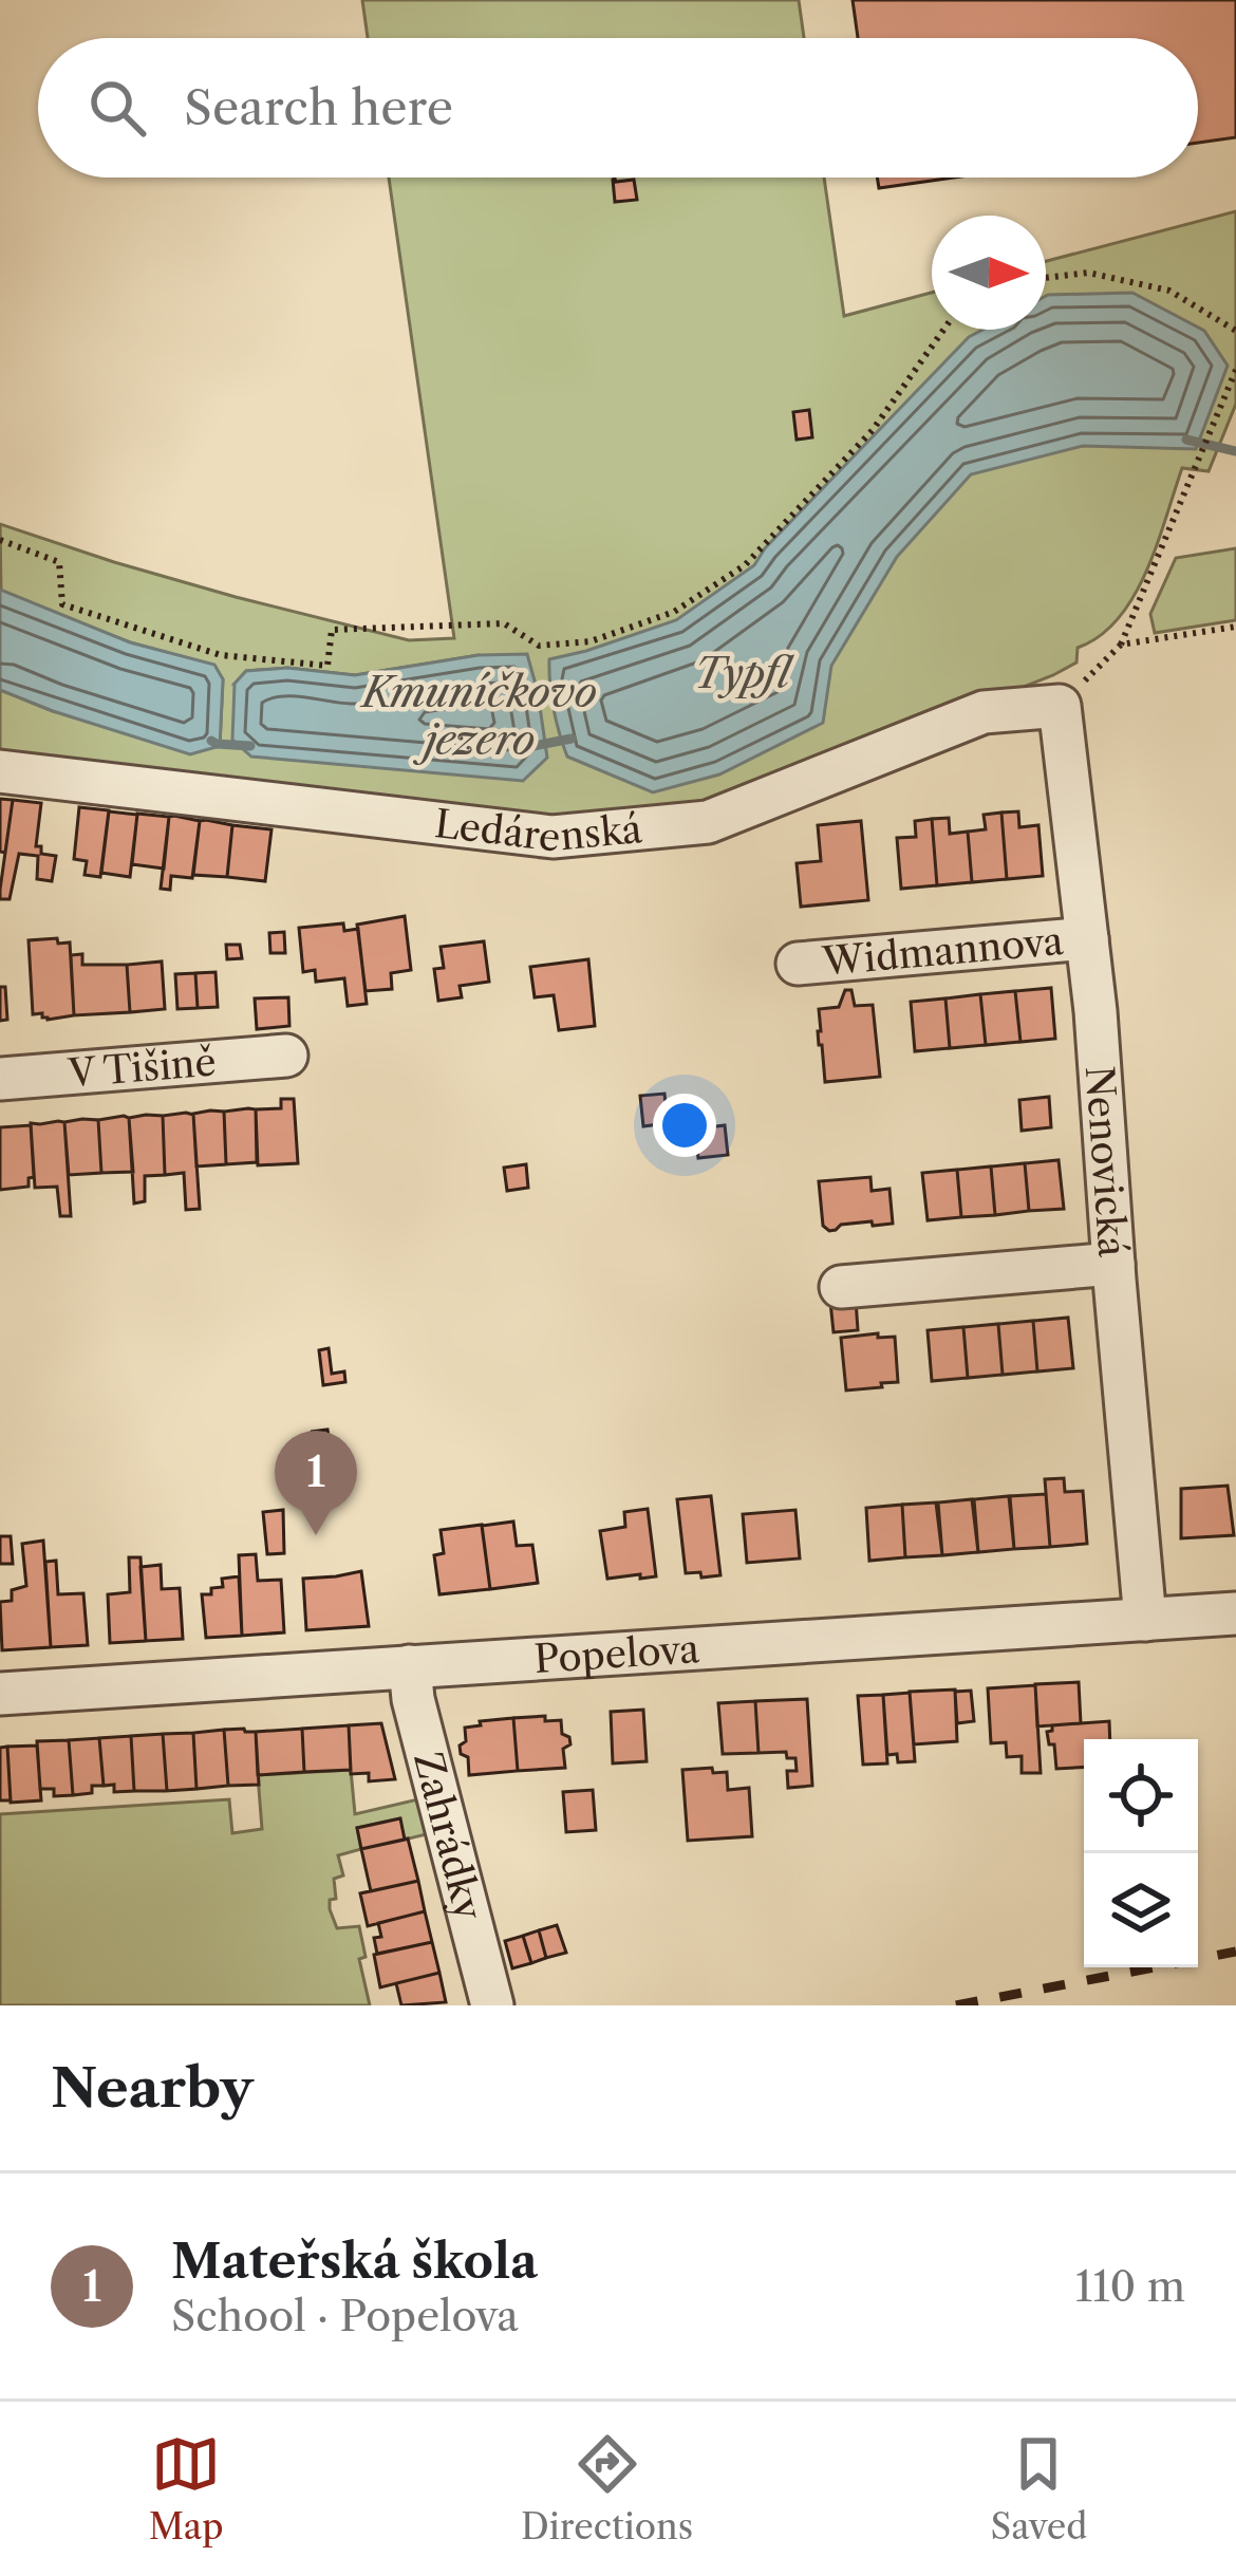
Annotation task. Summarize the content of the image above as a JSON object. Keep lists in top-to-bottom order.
{
  "streets": {
    "street": [
      "Ledárenská",
      "Widmannova",
      "V Tišině",
      "Nenovická",
      "Popelova",
      "Zahrádky"
    ]
  },
  "crossings": [
    ["Ledárenská", "Nenovická"],
    ["Widmannova", "Nenovická"],
    ["Nenovická", "Popelova"],
    ["Popelova", "Zahrádky"]
  ],
  "water": ["Typfl", "Kmuníčkovo jezero"],
  "north": "right",
  "page": {
    "search": "Search here",
    "pins": "1",
    "heading": "Nearby",
    "list": [
      {
        "mark": "1",
        "name": "Mateřská škola",
        "note": "School · Popelova",
        "value": "110 m"
      }
    ],
    "nav": ["Map", "Directions", "Saved"]
  }
}
